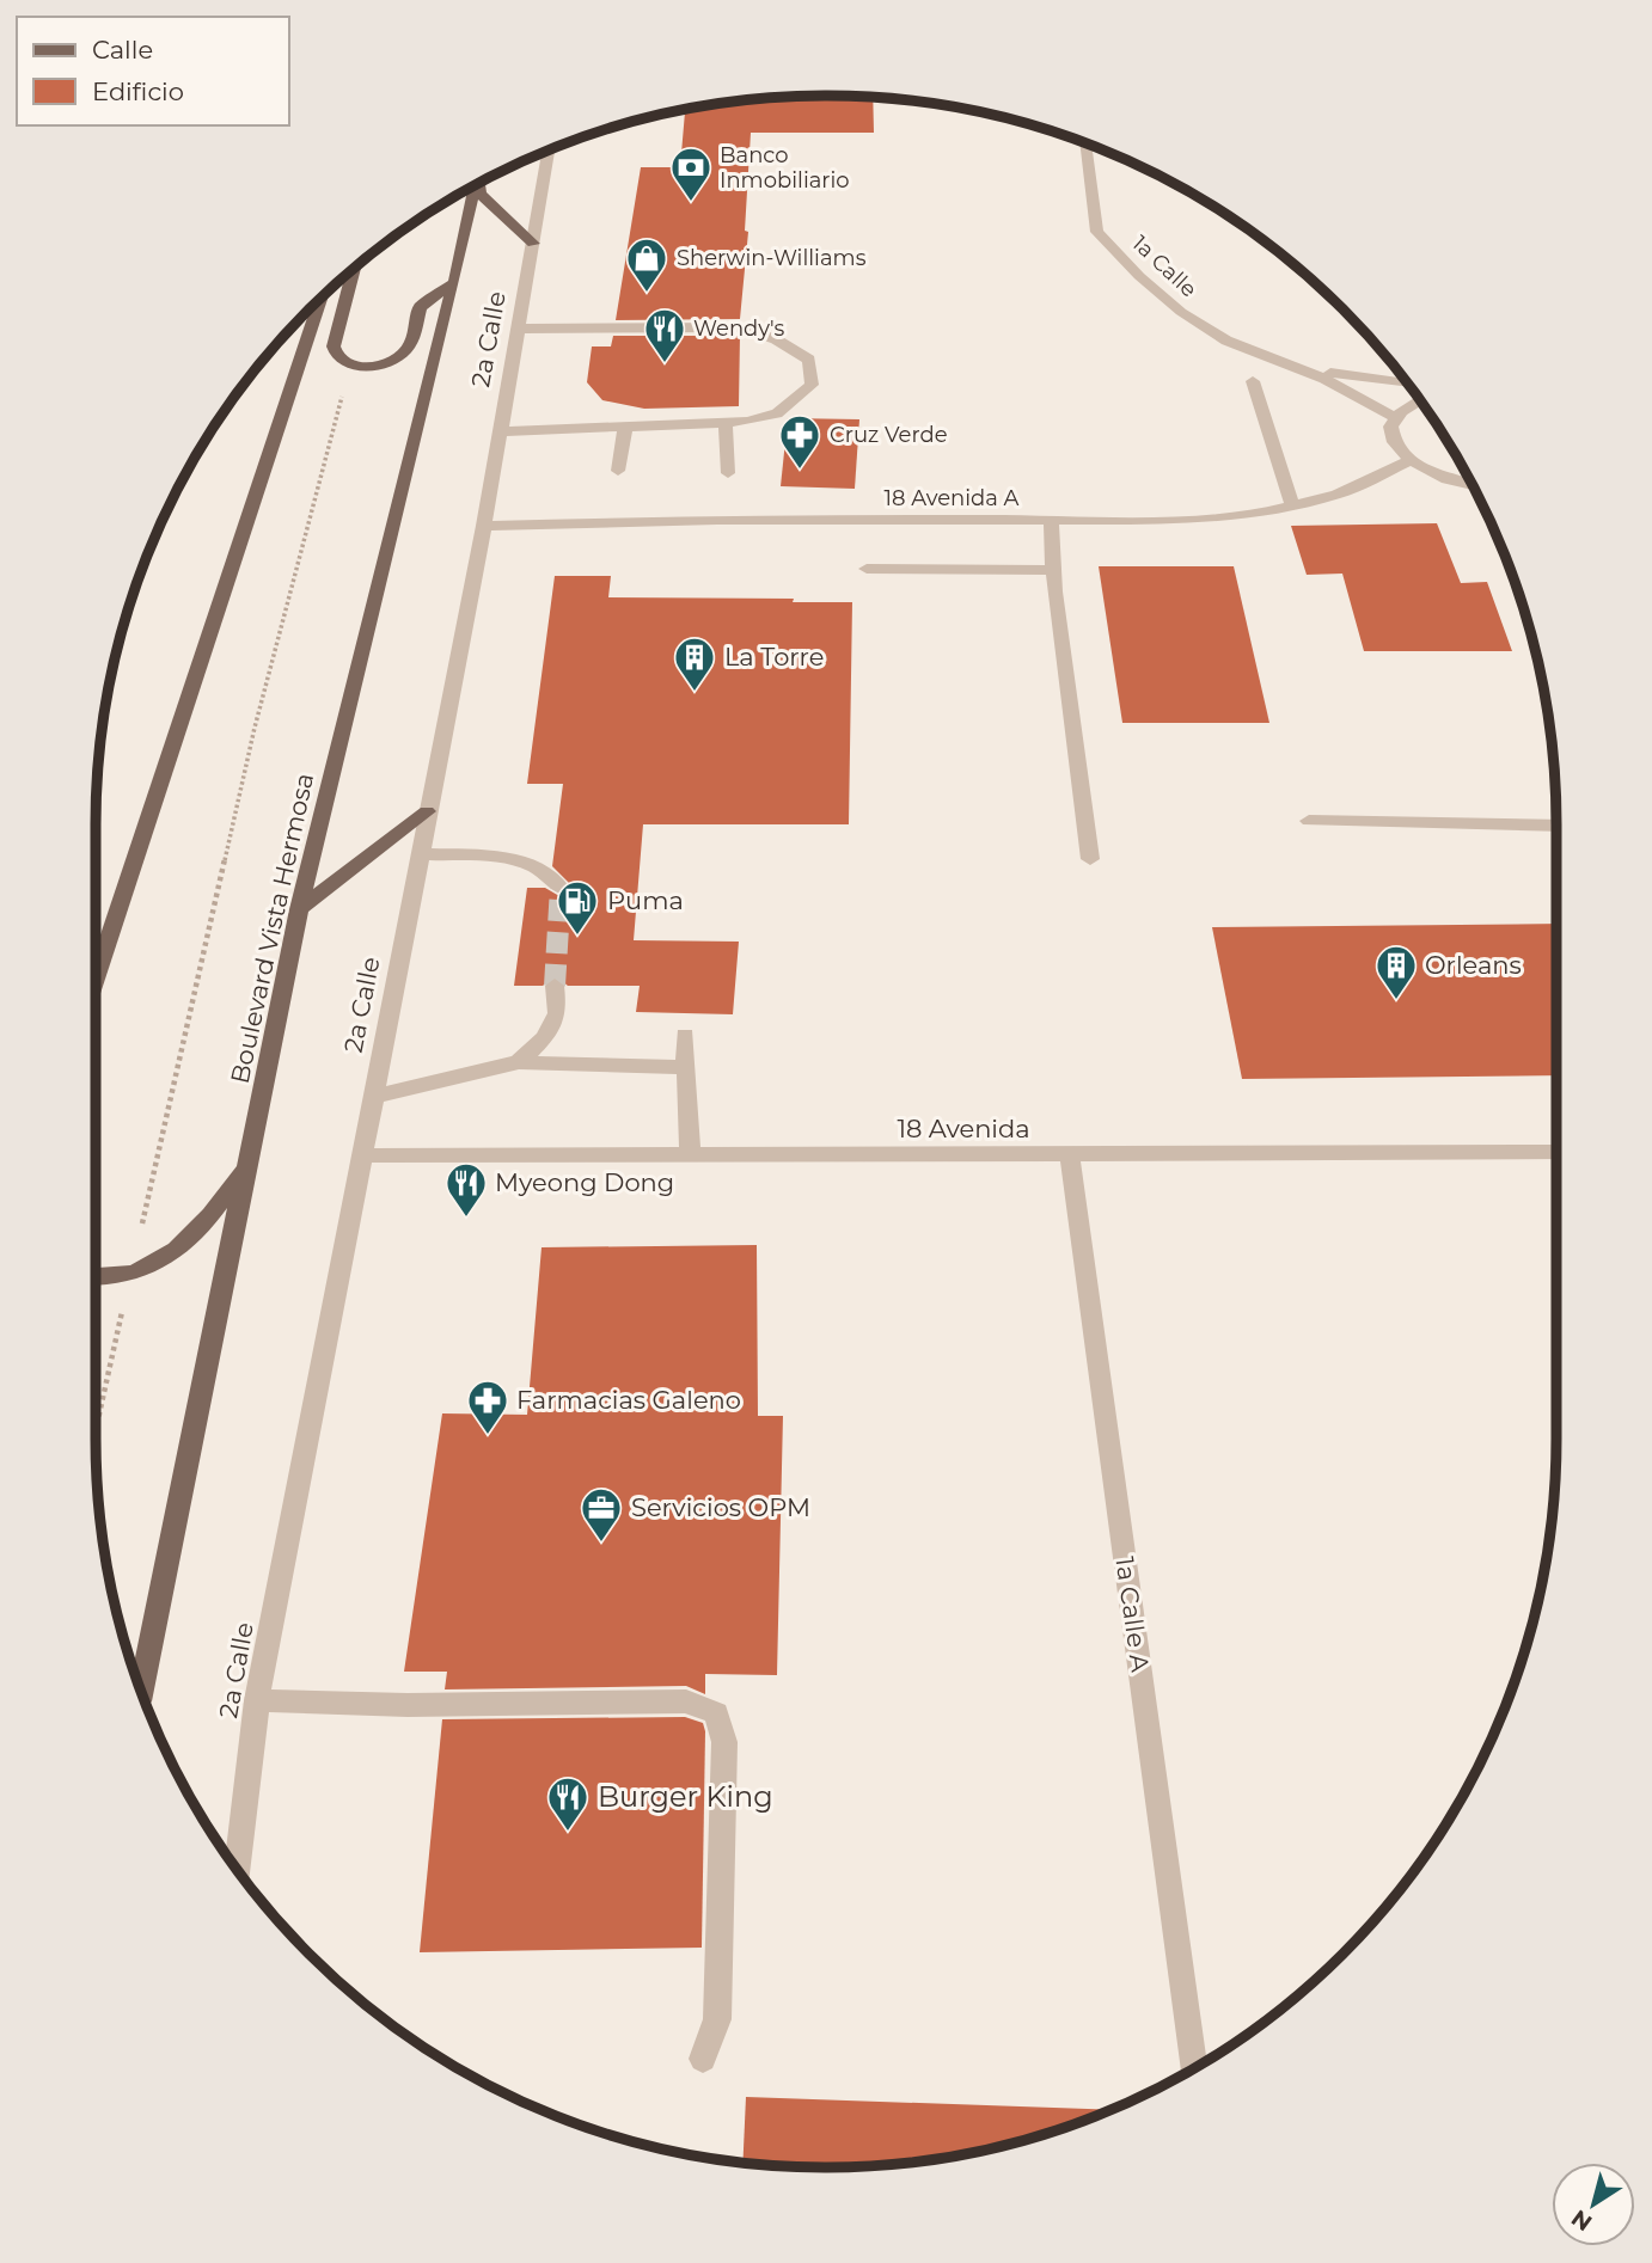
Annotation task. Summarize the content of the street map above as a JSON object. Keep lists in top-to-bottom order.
{
  "streets": {
    "main road": ["Boulevard Vista Hermosa"],
    "street": [
      "1a Calle",
      "2a Calle",
      "18 Avenida A",
      "18 Avenida",
      "1a Calle A"
    ]
  },
  "crossings": [
    ["2a Calle", "18 Avenida A"],
    ["2a Calle", "18 Avenida"],
    ["18 Avenida", "1a Calle A"]
  ],
  "places": {
    "bank": ["Banco Inmobiliario"],
    "shop": ["Sherwin-Williams"],
    "restaurant": ["Wendy's", "Myeong Dong", "Burger King"],
    "pharmacy": ["Cruz Verde", "Farmacias Galeno"],
    "building": ["La Torre", "Orleans"],
    "fuel station": ["Puma"],
    "office": ["Servicios OPM"]
  },
  "legend": ["Calle", "Edificio"],
  "north": "bottom left"
}
